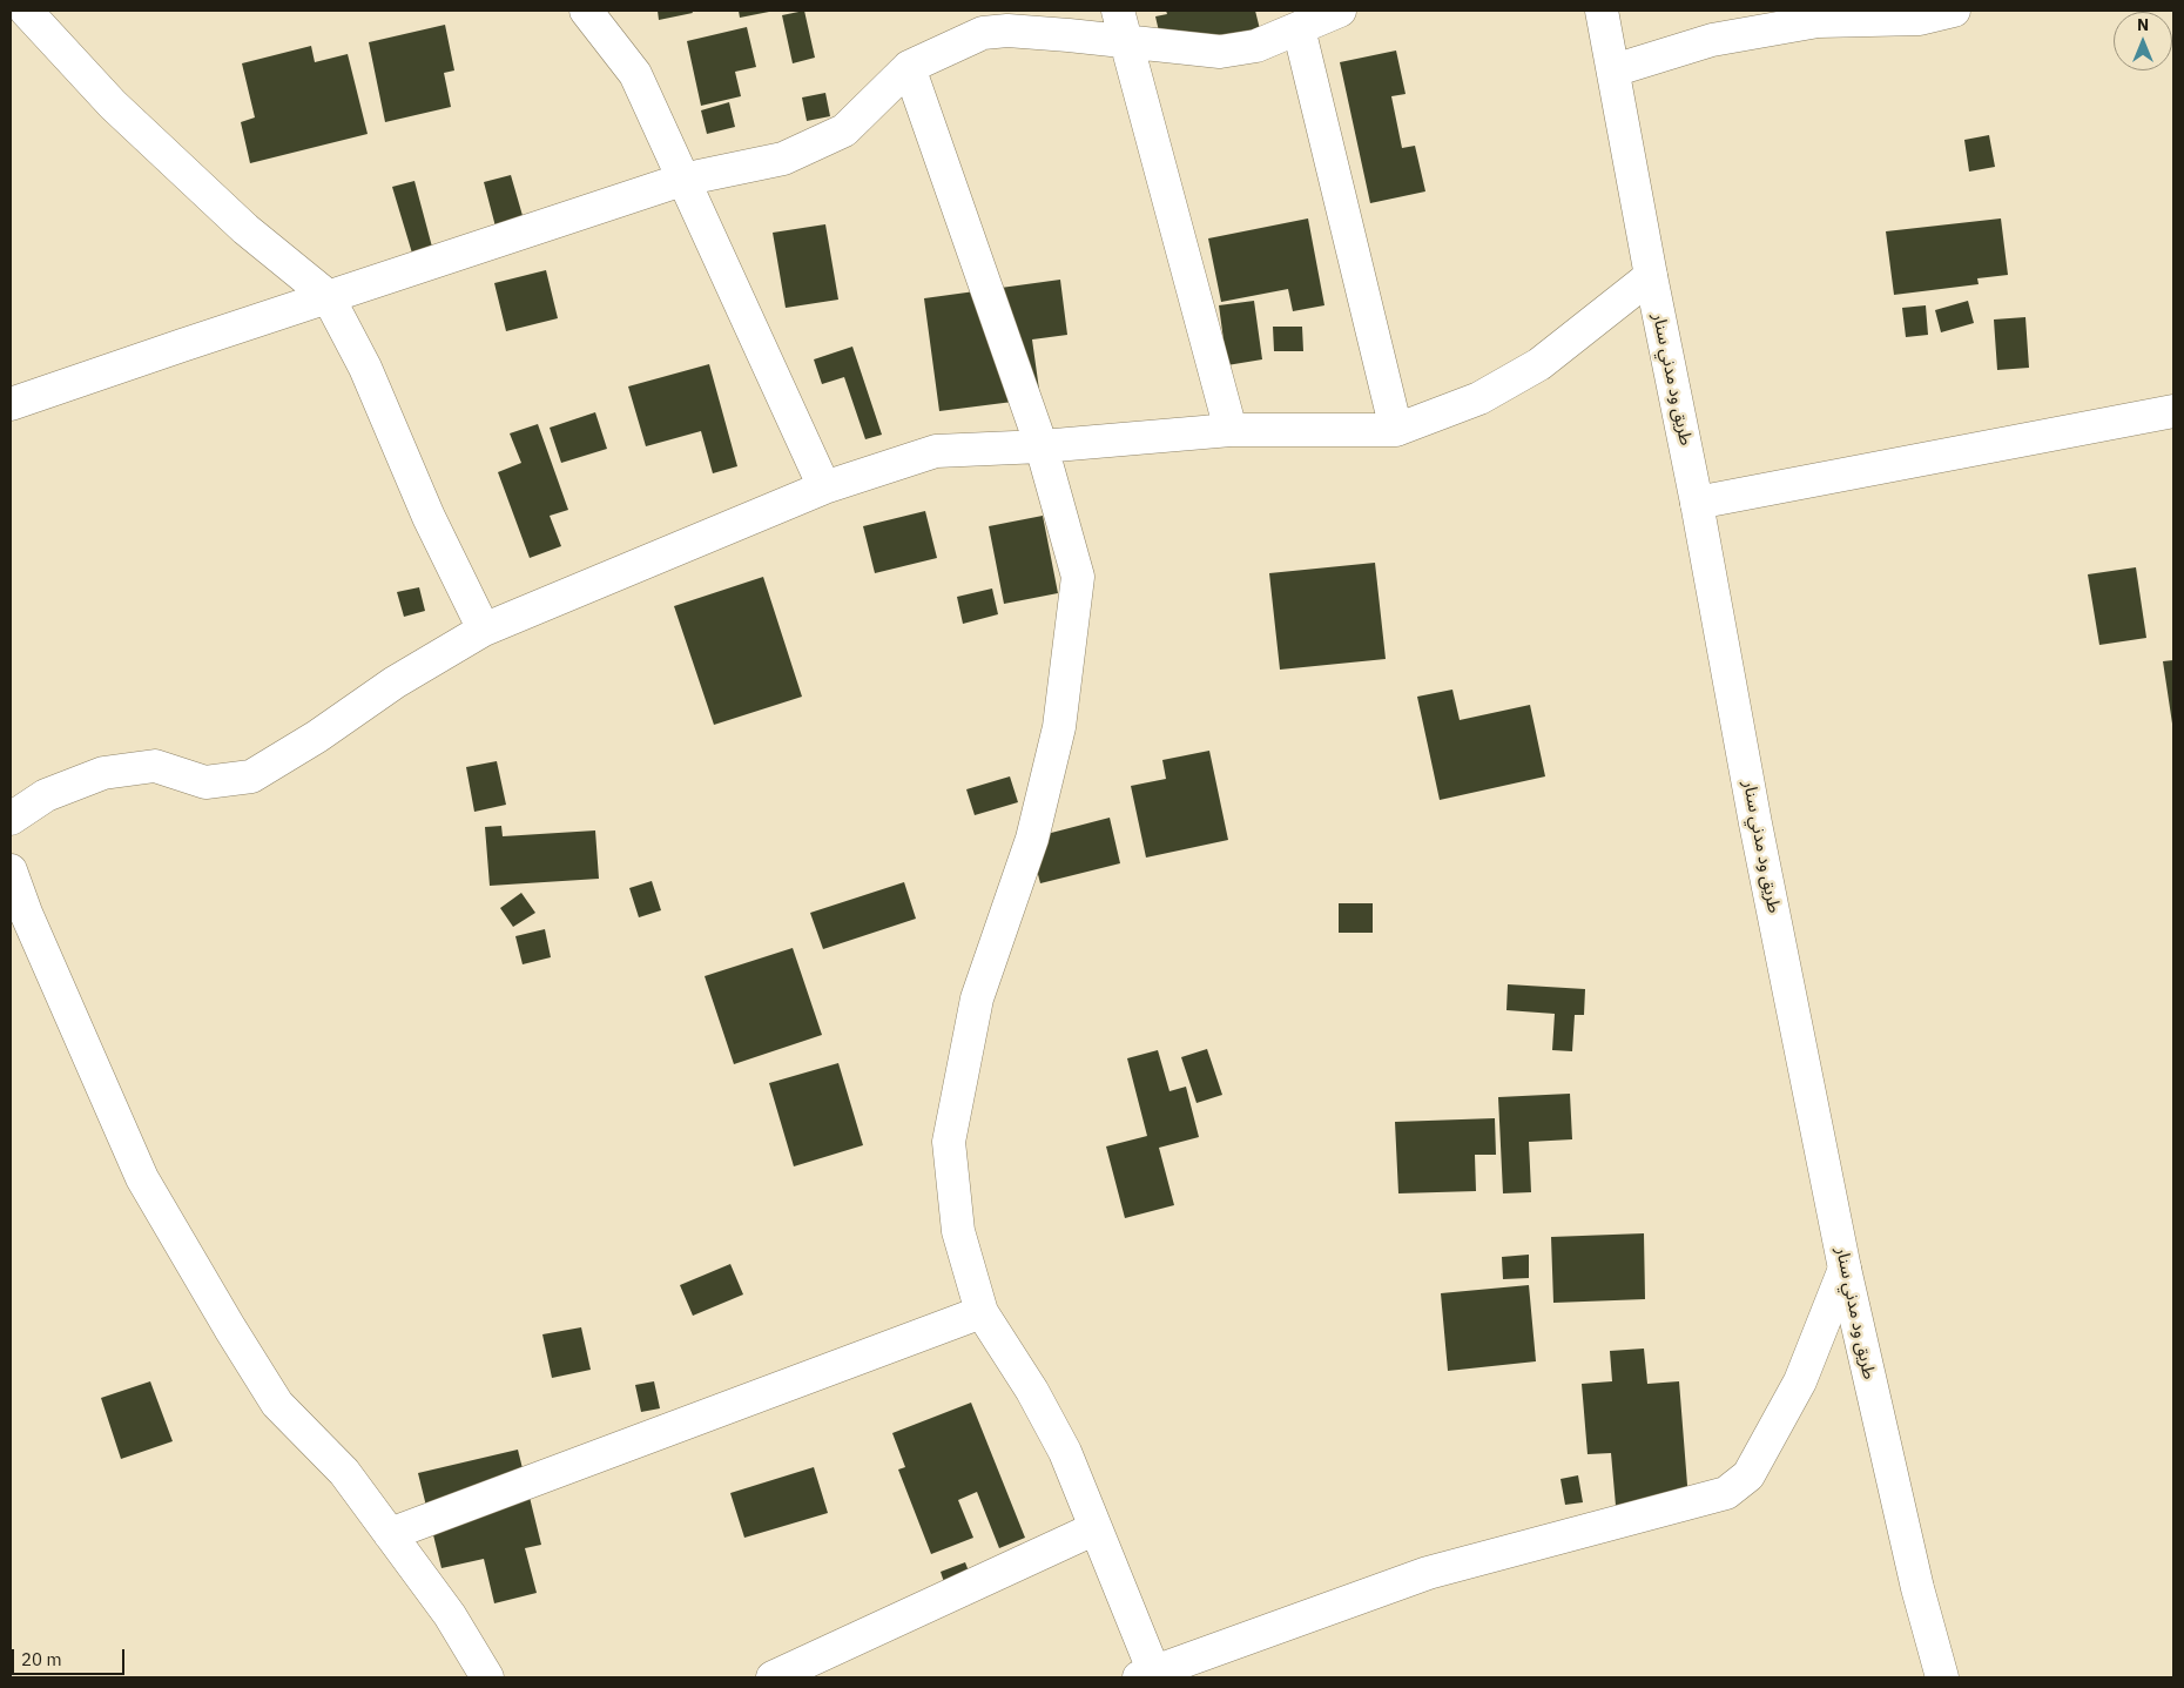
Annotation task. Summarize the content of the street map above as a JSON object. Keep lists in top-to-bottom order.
{
  "streets": {
    "main road": ["طريق ود مدني سنار"]
  },
  "scale_bar": "20 m",
  "north": "top"
}
